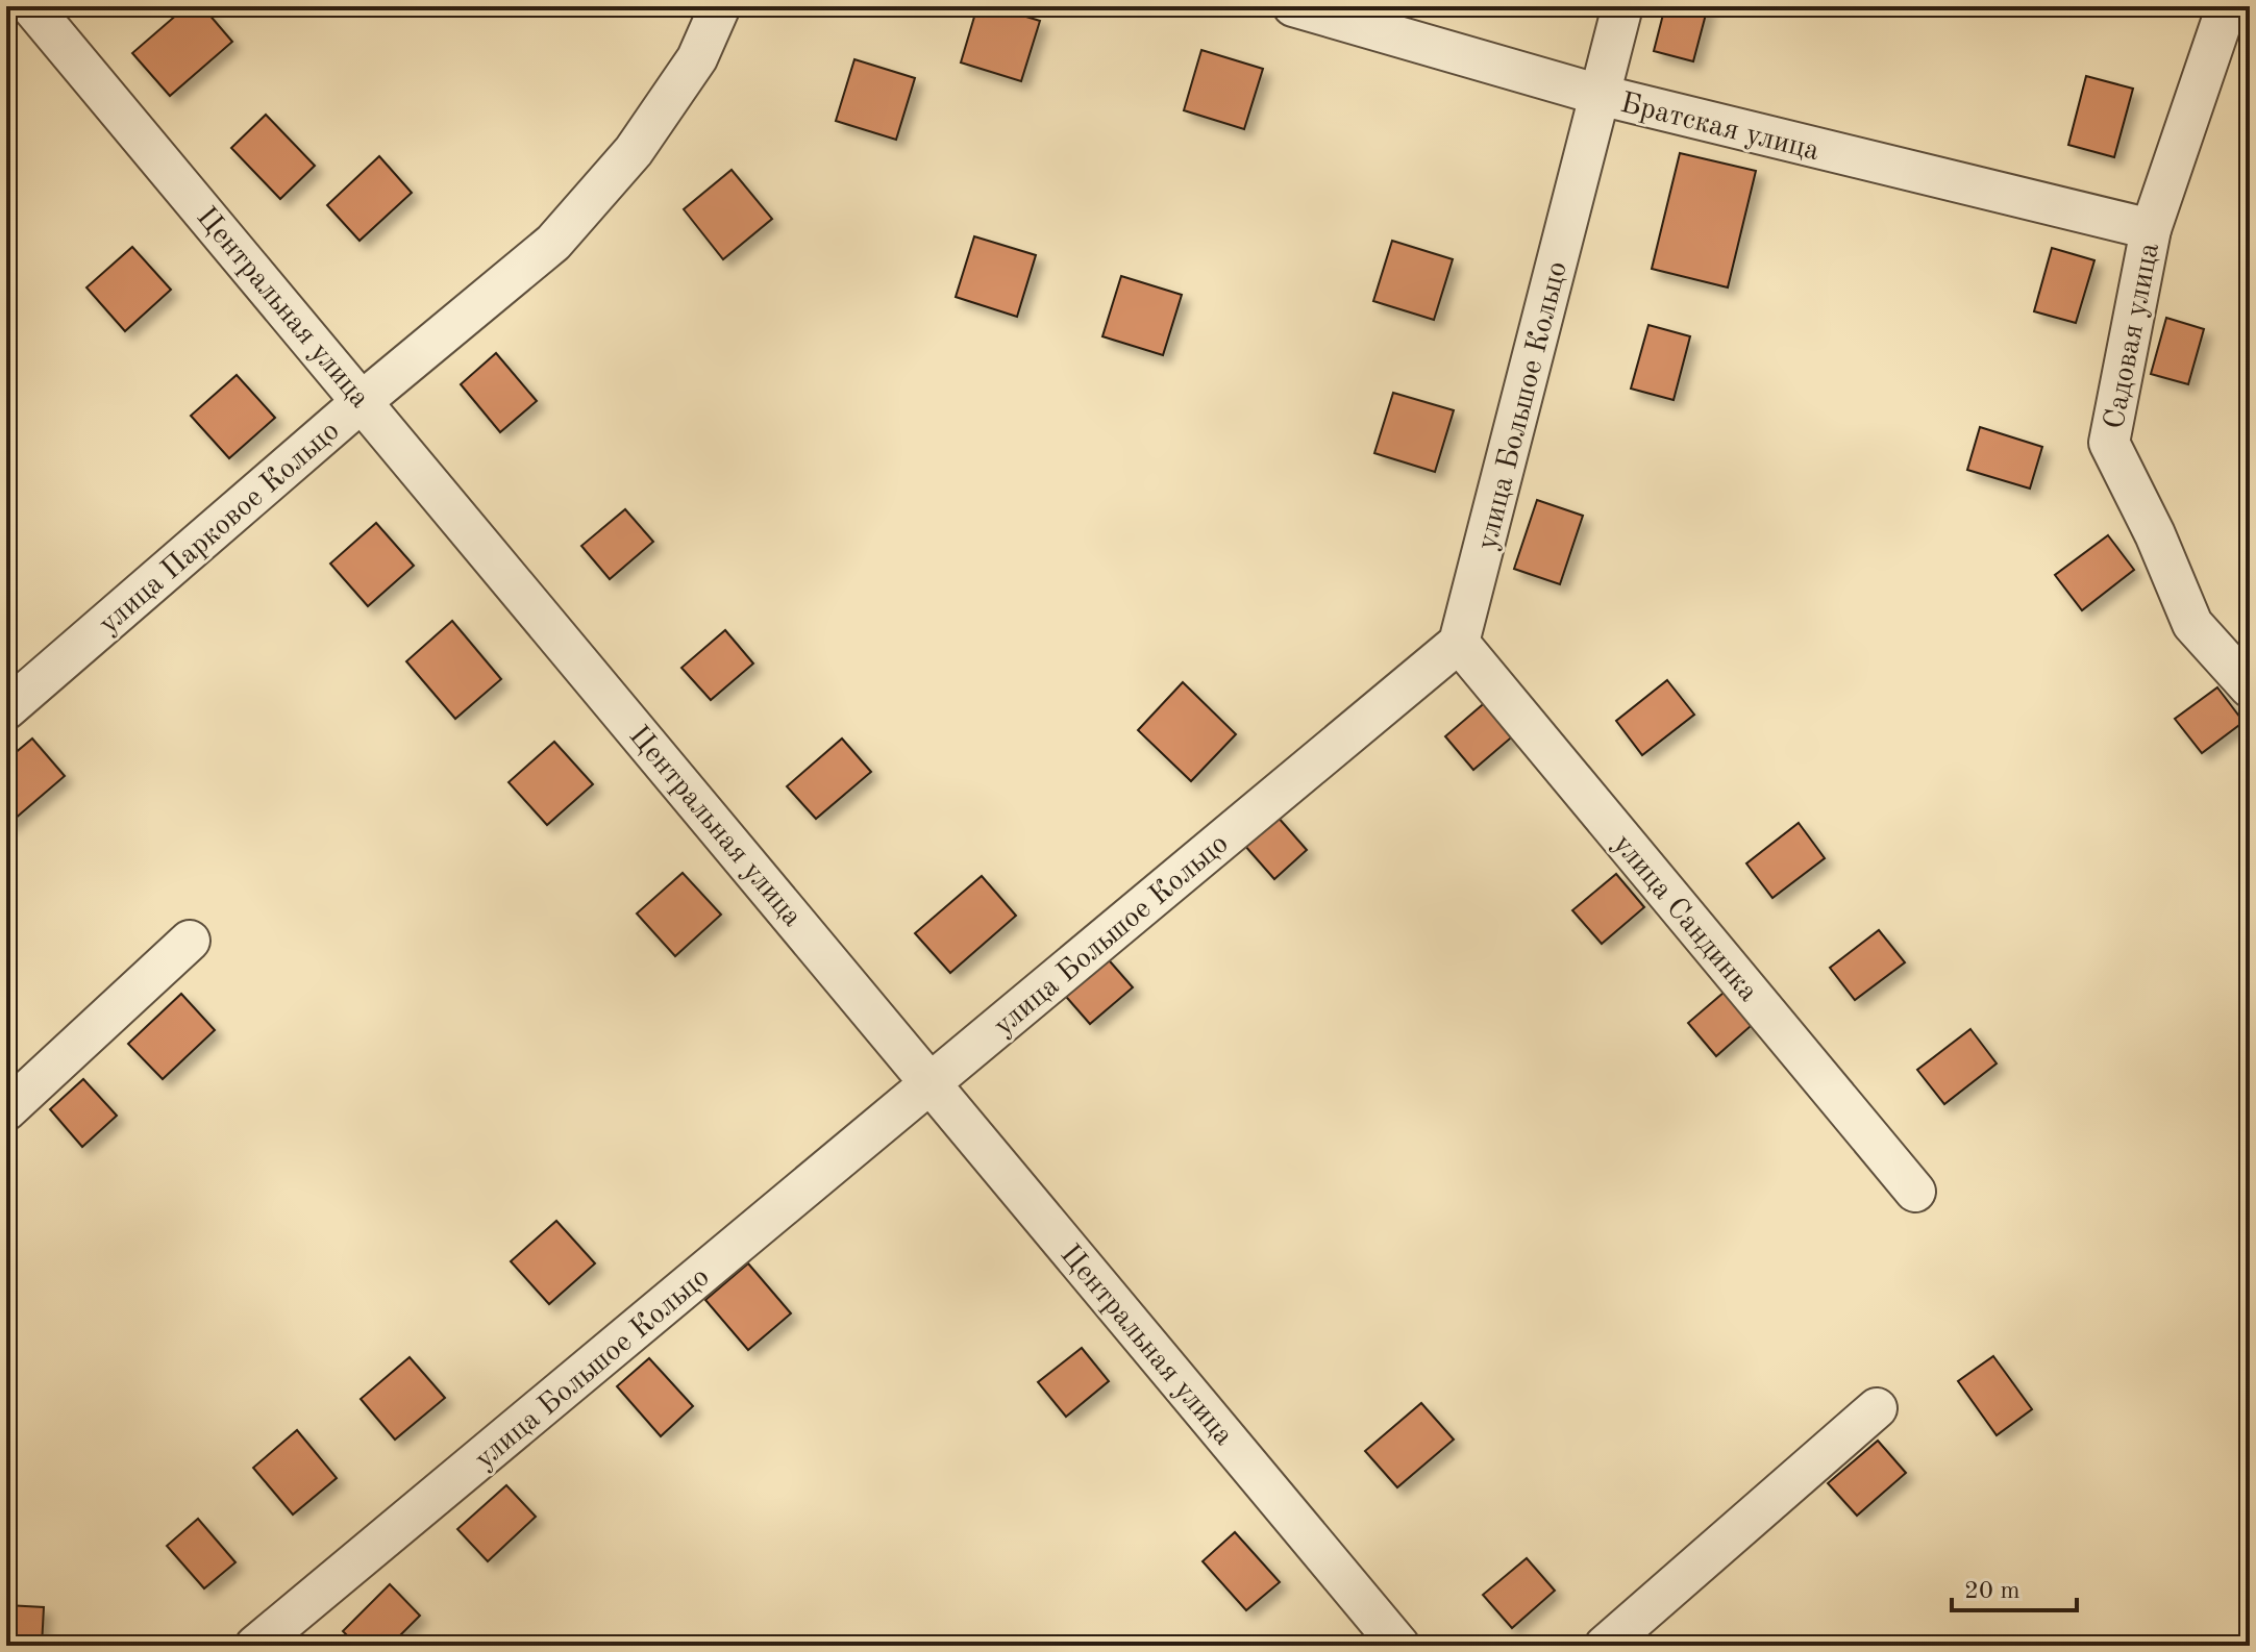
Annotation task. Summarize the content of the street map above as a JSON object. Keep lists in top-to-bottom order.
{
  "streets": {
    "street": [
      "Братская улица",
      "Центральная улица",
      "Садовая улица",
      "улица Большое Кольцо",
      "улица Парковое Кольцо",
      "улица Сандинка"
    ]
  },
  "crossings": [
    ["Братская улица", "Садовая улица"],
    ["Братская улица", "улица Большое Кольцо"],
    ["Центральная улица", "улица Большое Кольцо"],
    ["Центральная улица", "улица Парковое Кольцо"],
    ["улица Большое Кольцо", "улица Сандинка"]
  ],
  "scale_bar": "20 m"
}
